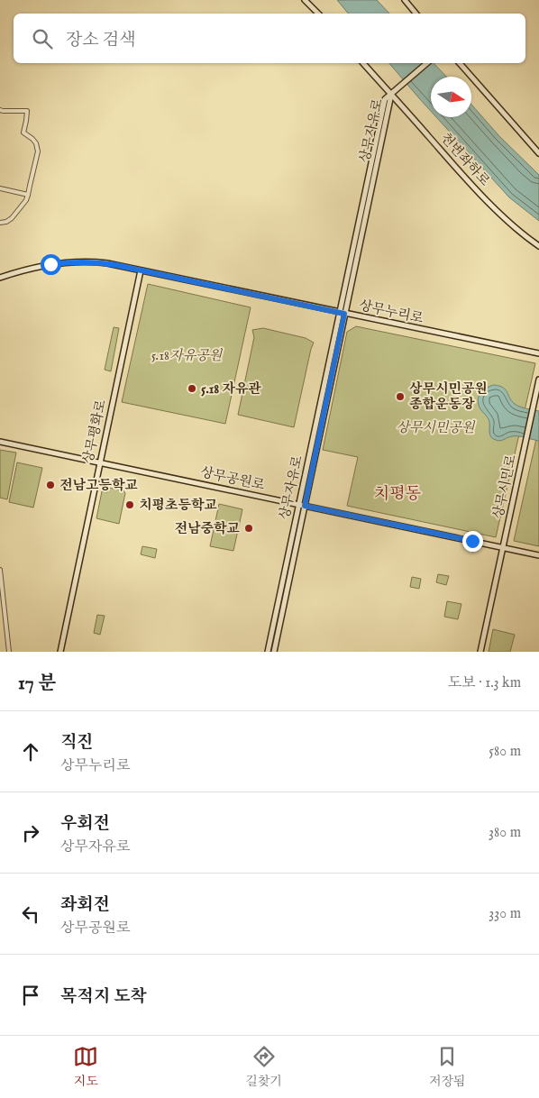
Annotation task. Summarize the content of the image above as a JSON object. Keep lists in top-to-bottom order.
{
  "streets": {
    "street": [
      "상무자유로",
      "천변좌하로",
      "상무누리로",
      "상무평화로",
      "상무공원로",
      "상무시민로"
    ]
  },
  "crossings": [
    ["상무자유로", "천변좌하로"],
    ["상무자유로", "상무누리로"],
    ["상무자유로", "상무공원로"],
    ["상무누리로", "상무평화로"],
    ["상무평화로", "상무공원로"],
    ["상무공원로", "상무시민로"]
  ],
  "districts": ["치평동"],
  "parks": ["5.18자유공원", "상무시민공원"],
  "places": [
    "5.18 자유관",
    "상무시민공원 종합운동장",
    "전남고등학교",
    "치평초등학교",
    "전남중학교"
  ],
  "north": "right",
  "page": {
    "search": "장소 검색",
    "heading": ["17 분", "도보 · 1.3 km"],
    "list": [
      ["직진", "상무누리로", "580 m"],
      ["우회전", "상무자유로", "380 m"],
      ["좌회전", "상무공원로", "330 m"],
      "목적지 도착"
    ],
    "nav": ["지도", "길찾기", "저장됨"]
  }
}
